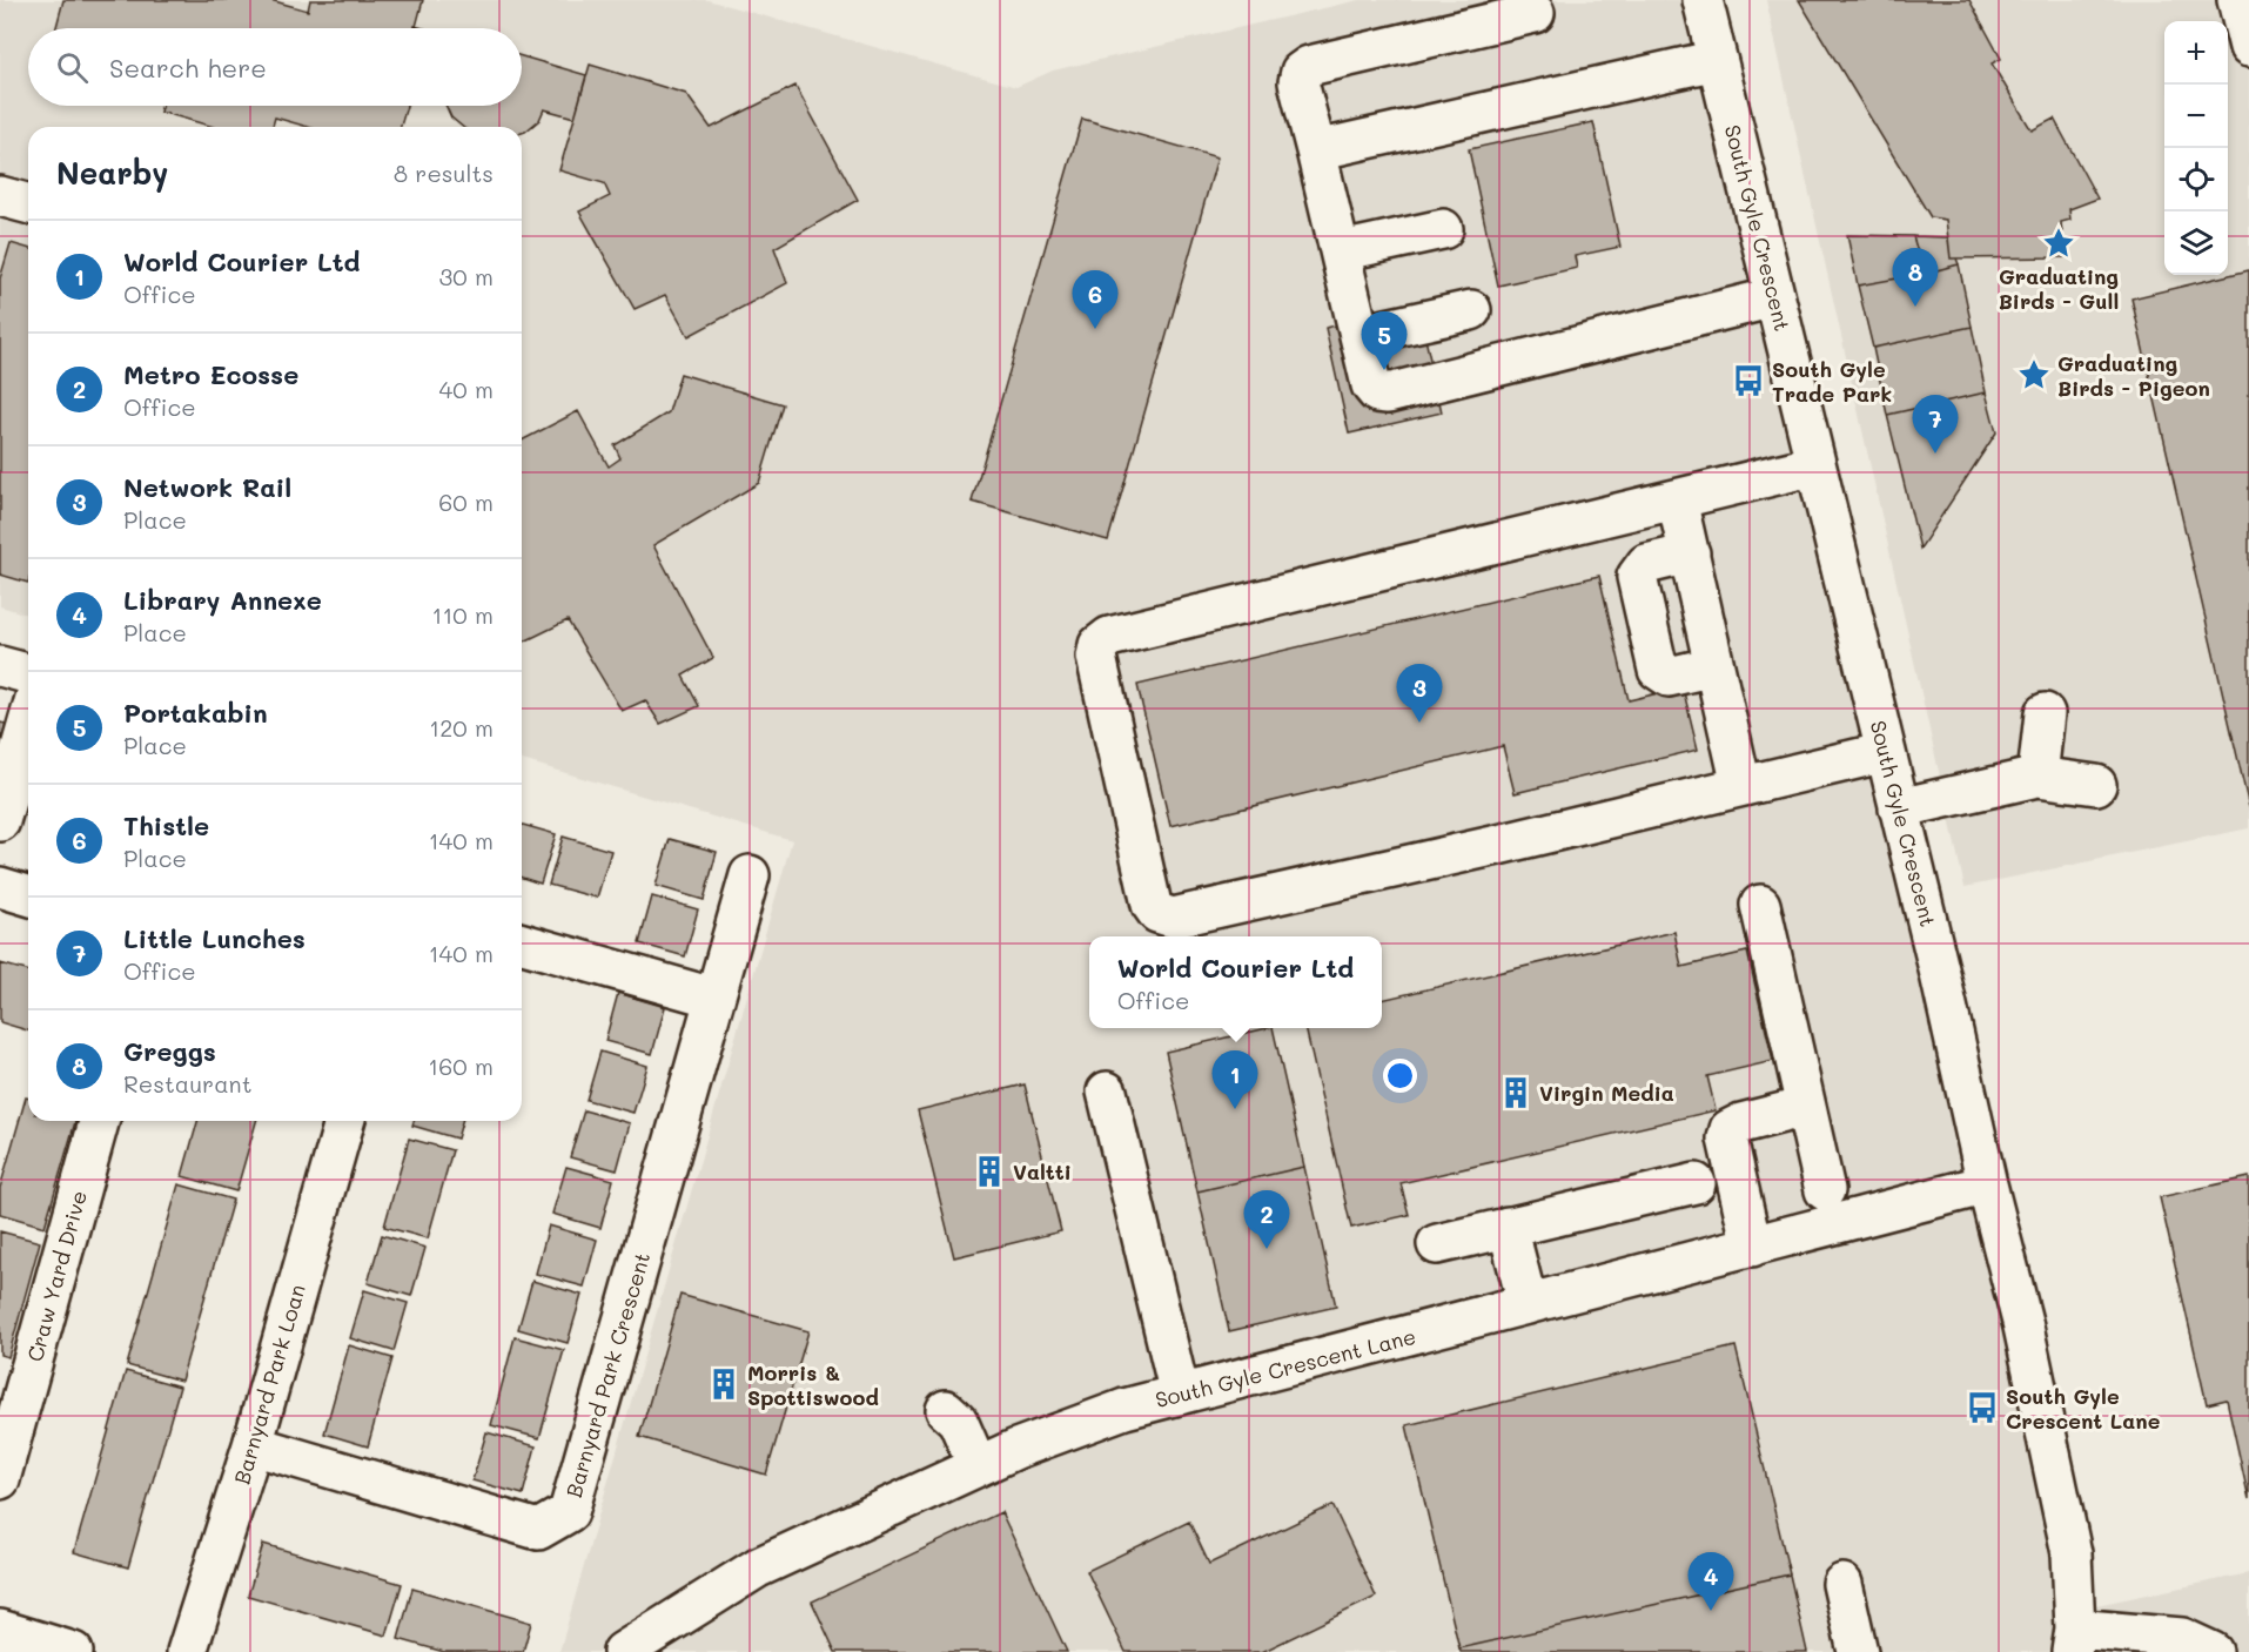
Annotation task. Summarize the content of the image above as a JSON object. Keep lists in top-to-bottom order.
{
  "streets": {
    "street": [
      "South Gyle Crescent",
      "Craw Yard Drive",
      "South Gyle Crescent Lane",
      "Barnyard Park Crescent",
      "Barnyard Park Loan"
    ]
  },
  "crossings": [
    ["South Gyle Crescent", "South Gyle Crescent Lane"],
    ["Barnyard Park Crescent", "Barnyard Park Loan"]
  ],
  "places": {
    "place": ["Graduating Birds - Gull", "Graduating Birds - Pigeon"],
    "bus stop": ["South Gyle Trade Park", "South Gyle Crescent Lane"],
    "building": ["Virgin Media", "Valtti", "Morris & Spottiswood"]
  },
  "page": {
    "map_buttons": ["+", "−"],
    "search": "Search here",
    "heading": ["Nearby", "8 results"],
    "list": [
      {
        "mark": "1",
        "name": "World Courier Ltd",
        "note": "Office",
        "value": "30 m"
      },
      {
        "mark": "2",
        "name": "Metro Ecosse",
        "note": "Office",
        "value": "40 m"
      },
      {
        "mark": "3",
        "name": "Network Rail",
        "note": "Place",
        "value": "60 m"
      },
      {
        "mark": "4",
        "name": "Library Annexe",
        "note": "Place",
        "value": "110 m"
      },
      {
        "mark": "5",
        "name": "Portakabin",
        "note": "Place",
        "value": "120 m"
      },
      {
        "mark": "6",
        "name": "Thistle",
        "note": "Place",
        "value": "140 m"
      },
      {
        "mark": "7",
        "name": "Little Lunches",
        "note": "Office",
        "value": "140 m"
      },
      {
        "mark": "8",
        "name": "Greggs",
        "note": "Restaurant",
        "value": "160 m"
      }
    ],
    "pins": [
      "8",
      "6",
      "5",
      "7",
      "3",
      "1",
      "2",
      "4"
    ],
    "popup": ["World Courier Ltd", "Office"]
  }
}
